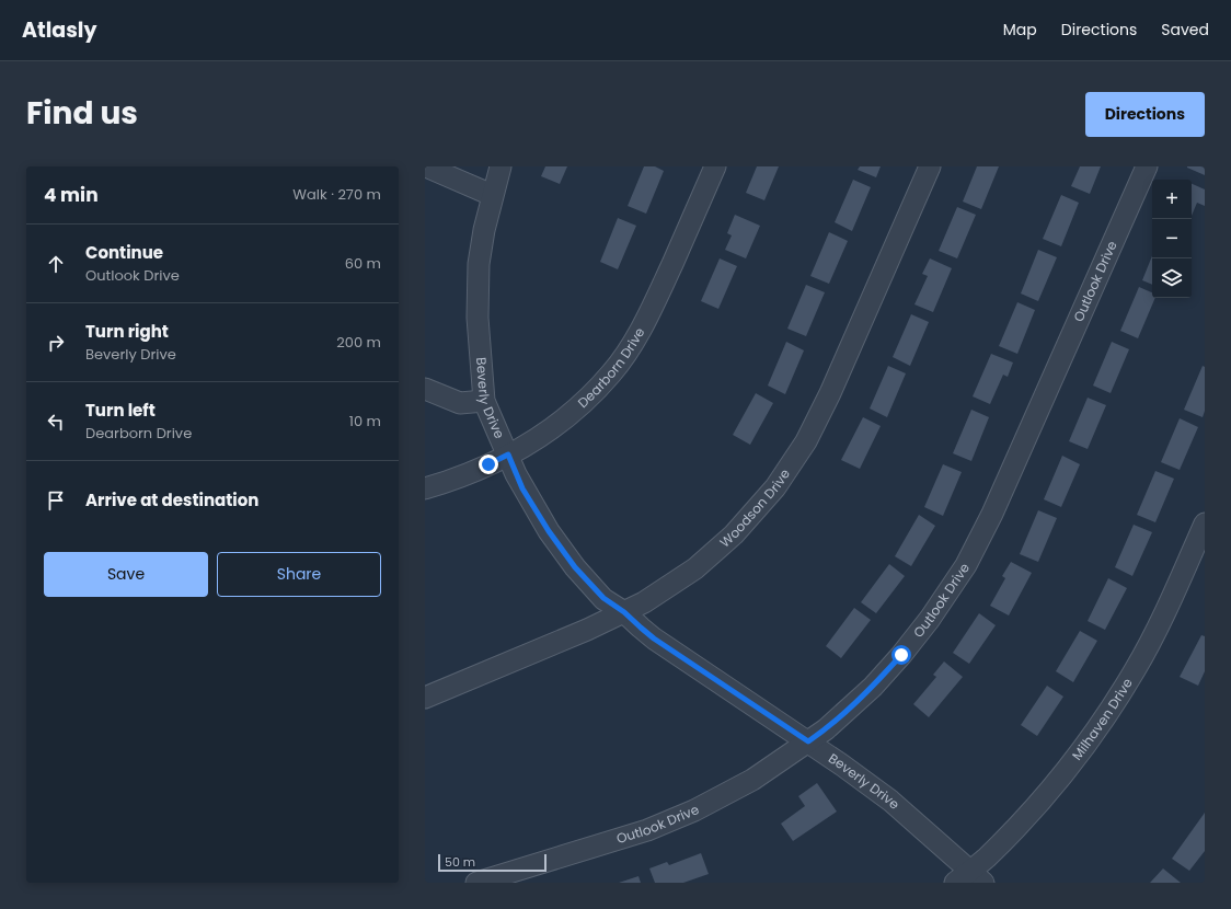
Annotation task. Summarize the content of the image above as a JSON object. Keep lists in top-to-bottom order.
{
  "streets": {
    "street": [
      "Outlook Drive",
      "Dearborn Drive",
      "Beverly Drive",
      "Woodson Drive",
      "Milhaven Drive"
    ]
  },
  "crossings": [
    ["Outlook Drive", "Beverly Drive"],
    ["Dearborn Drive", "Beverly Drive"],
    ["Beverly Drive", "Woodson Drive"],
    ["Beverly Drive", "Milhaven Drive"]
  ],
  "scale_bar": "50 m",
  "page": {
    "header": "Atlasly",
    "nav": ["Map", "Directions", "Saved"],
    "title": "Find us",
    "buttons": [
      "Directions",
      ["Save", "Share"]
    ],
    "heading": ["4 min", "Walk · 270 m"],
    "map_buttons": ["+", "−"],
    "list": [
      ["Continue", "Outlook Drive", "60 m"],
      ["Turn right", "Beverly Drive", "200 m"],
      ["Turn left", "Dearborn Drive", "10 m"],
      "Arrive at destination"
    ],
    "scale": "50 m"
  }
}
